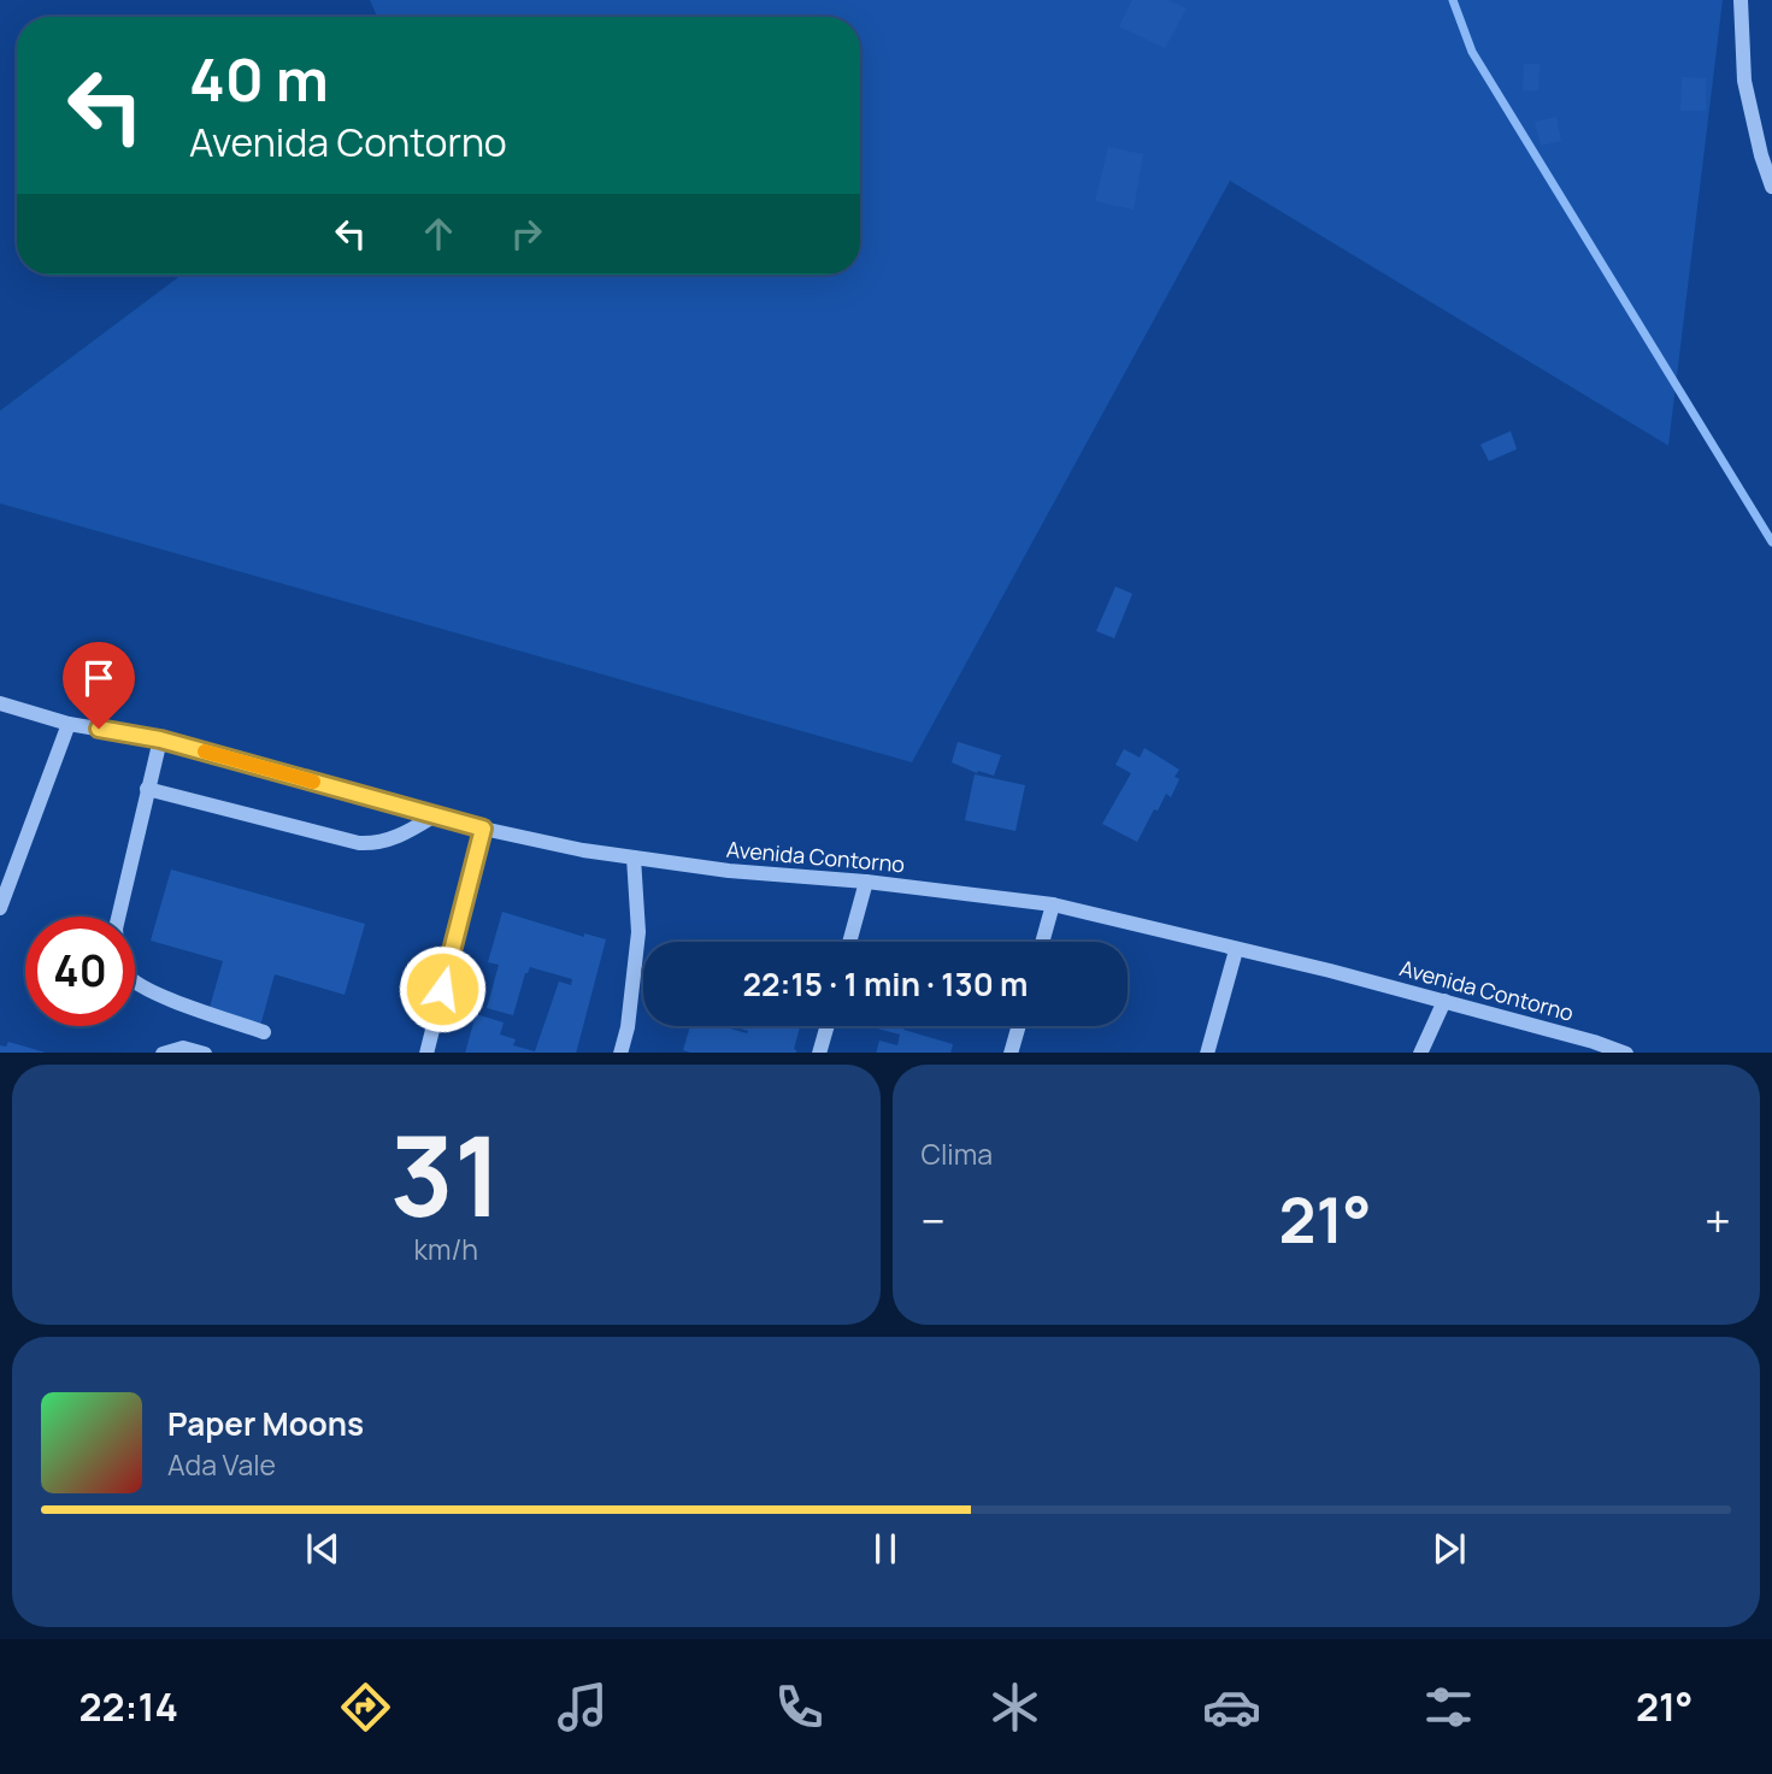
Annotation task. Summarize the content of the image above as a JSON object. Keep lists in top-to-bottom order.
{
  "streets": {
    "street": ["Avenida Contorno"]
  },
  "page": {
    "turn": ["40 m", "Avenida Contorno"],
    "limit": "40",
    "trip": "22:15 · 1 min · 130 m",
    "tile": [
      ["31", "km/h"],
      "Clima"
    ],
    "heat": ["−", "21°", "+"],
    "song": ["Paper Moons", "Ada Vale"],
    "tabs": ["22:14", "21°"]
  }
}
